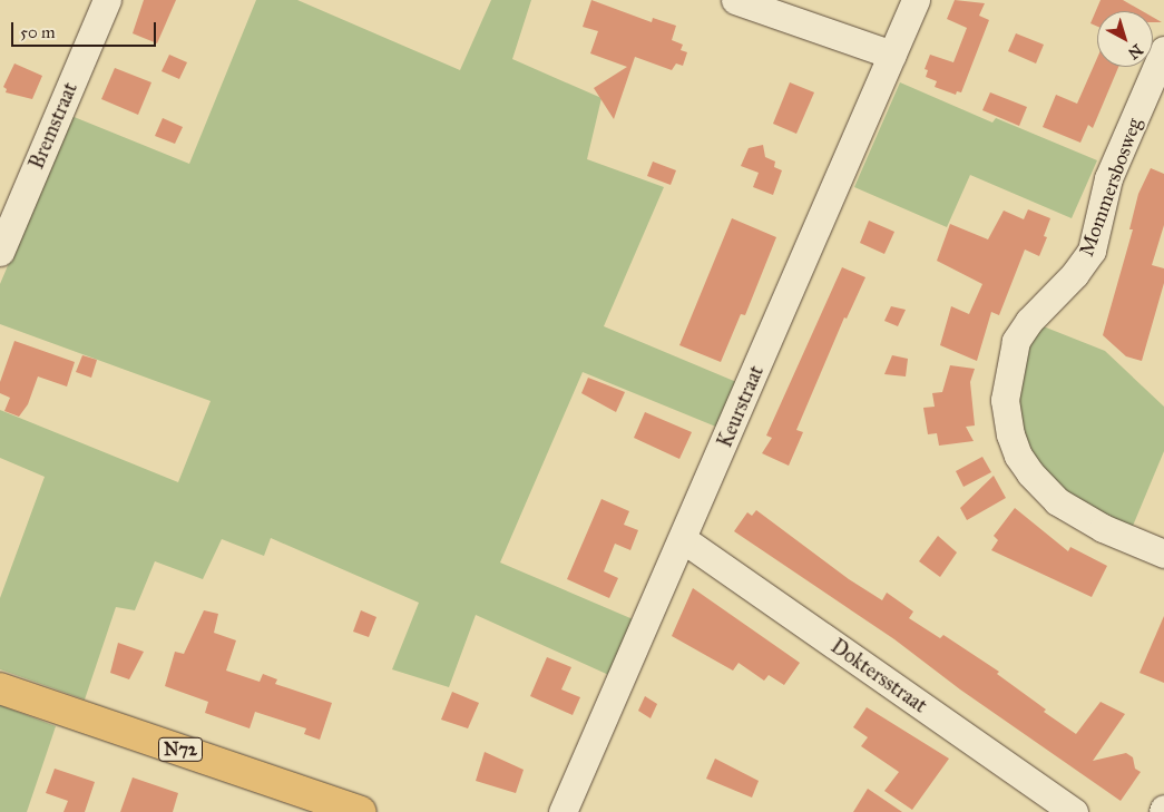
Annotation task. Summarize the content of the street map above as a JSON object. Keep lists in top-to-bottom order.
{
  "streets": {
    "main road": ["N72"],
    "street": [
      "Bremstraat",
      "Mommersbosweg",
      "Keurstraat",
      "Doktersstraat"
    ]
  },
  "crossings": [
    ["Keurstraat", "Doktersstraat"]
  ],
  "scale_bar": "50 m",
  "north": "bottom right"
}
